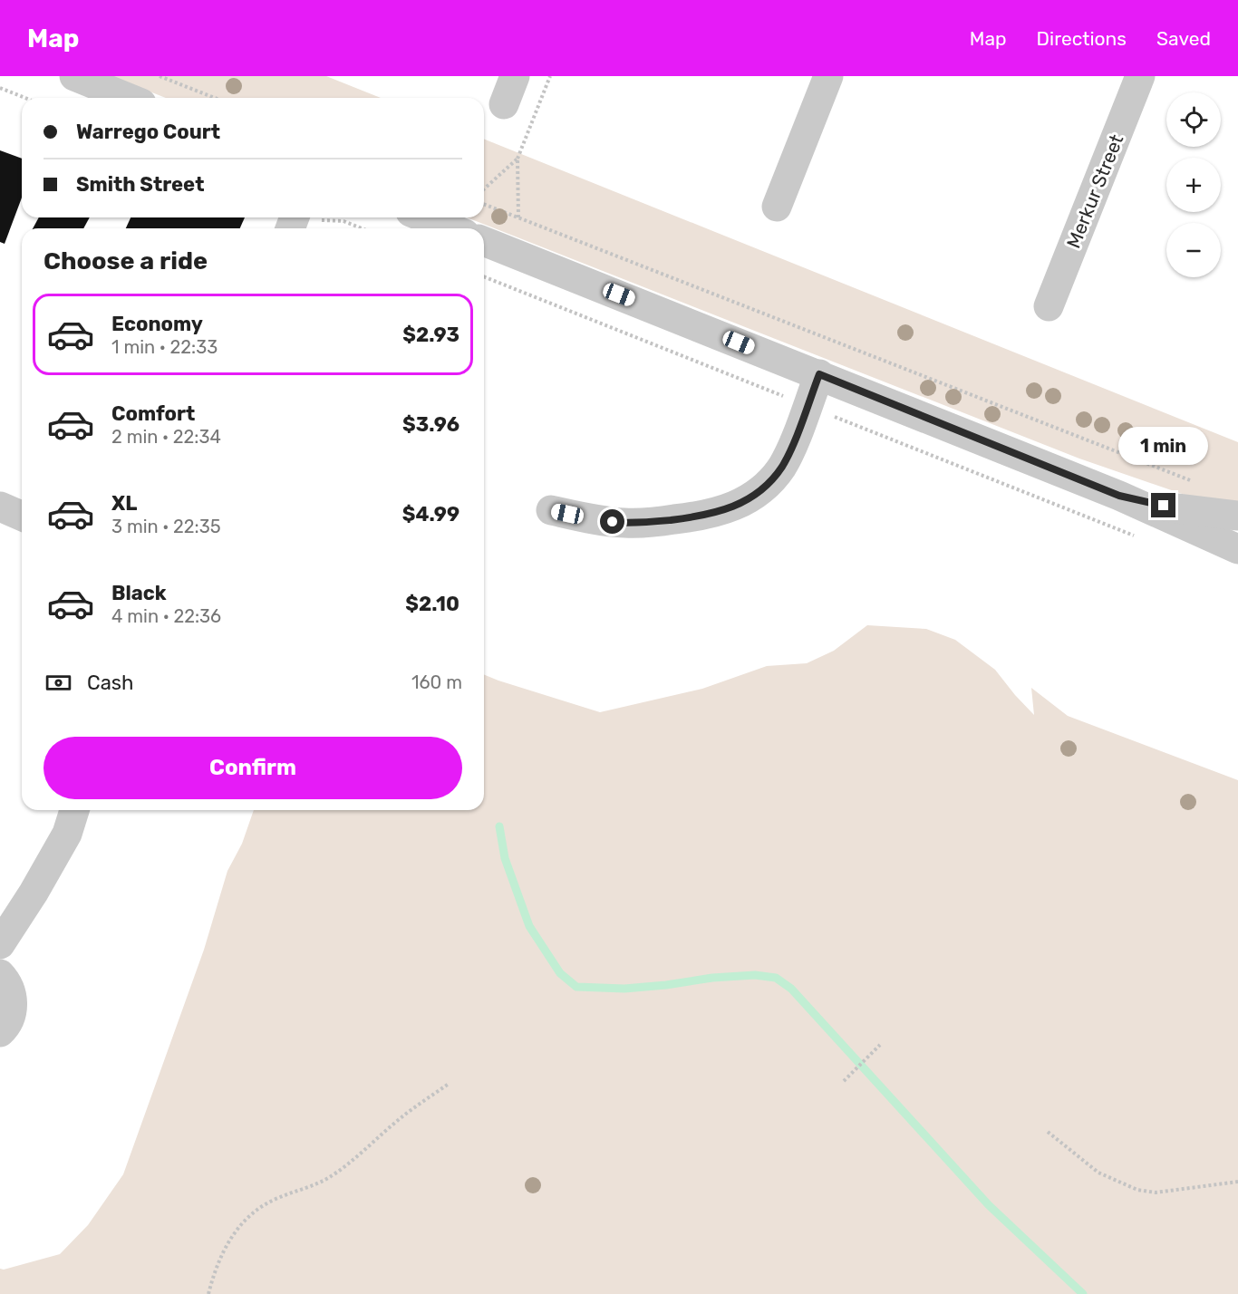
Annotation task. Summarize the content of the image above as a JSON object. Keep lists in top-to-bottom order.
{
  "streets": {
    "street": ["Merkur Street"]
  },
  "page": {
    "header": "Map",
    "nav": ["Map", "Directions", "Saved"],
    "map_buttons": ["+", "−"],
    "banner": ["Warrego Court", "Smith Street"],
    "heading": "Choose a ride",
    "list": [
      {
        "name": "Economy",
        "note": "1 min · 22:33",
        "value": "$2.93"
      },
      {
        "name": "Comfort",
        "note": "2 min · 22:34",
        "value": "$3.96"
      },
      {
        "name": "XL",
        "note": "3 min · 22:35",
        "value": "$4.99"
      },
      {
        "name": "Black",
        "note": "4 min · 22:36",
        "value": "$2.10"
      }
    ],
    "bubble": "1 min",
    "pay": ["Cash", "160 m"],
    "buttons": "Confirm"
  }
}
